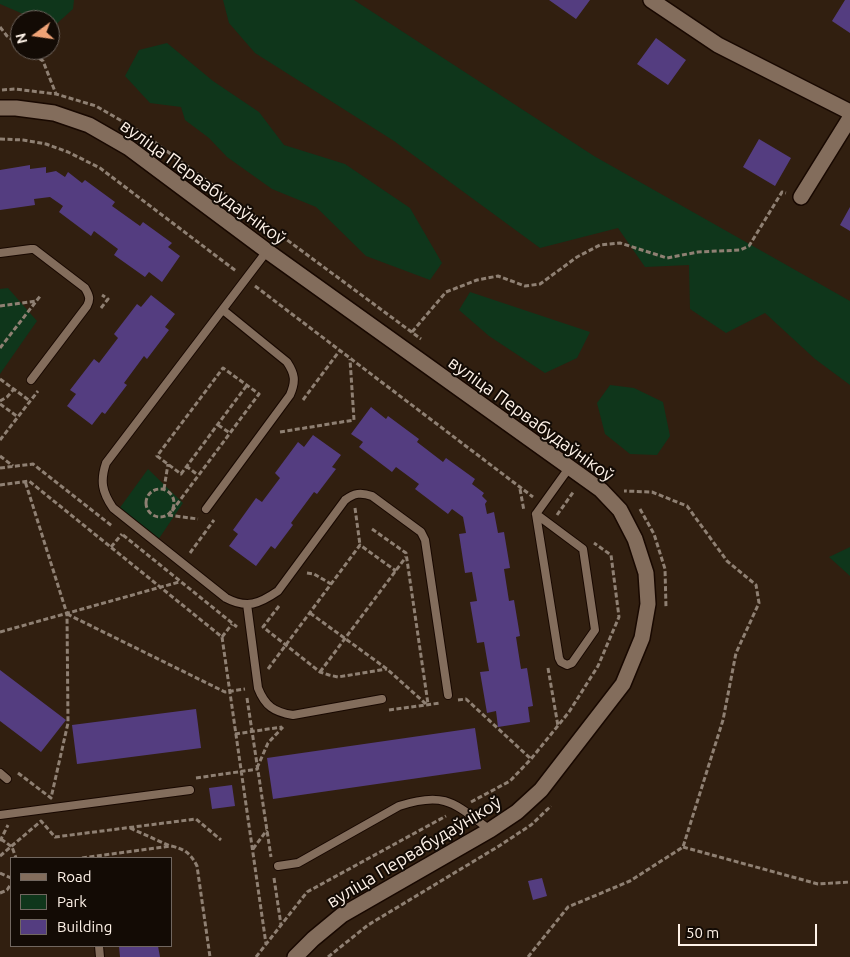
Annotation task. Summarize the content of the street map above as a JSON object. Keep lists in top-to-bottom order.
{
  "streets": {
    "street": ["вуліца Первабудаўнікоў"]
  },
  "legend": ["Road", "Park", "Building"],
  "scale_bar": "50 m",
  "north": "left"
}
